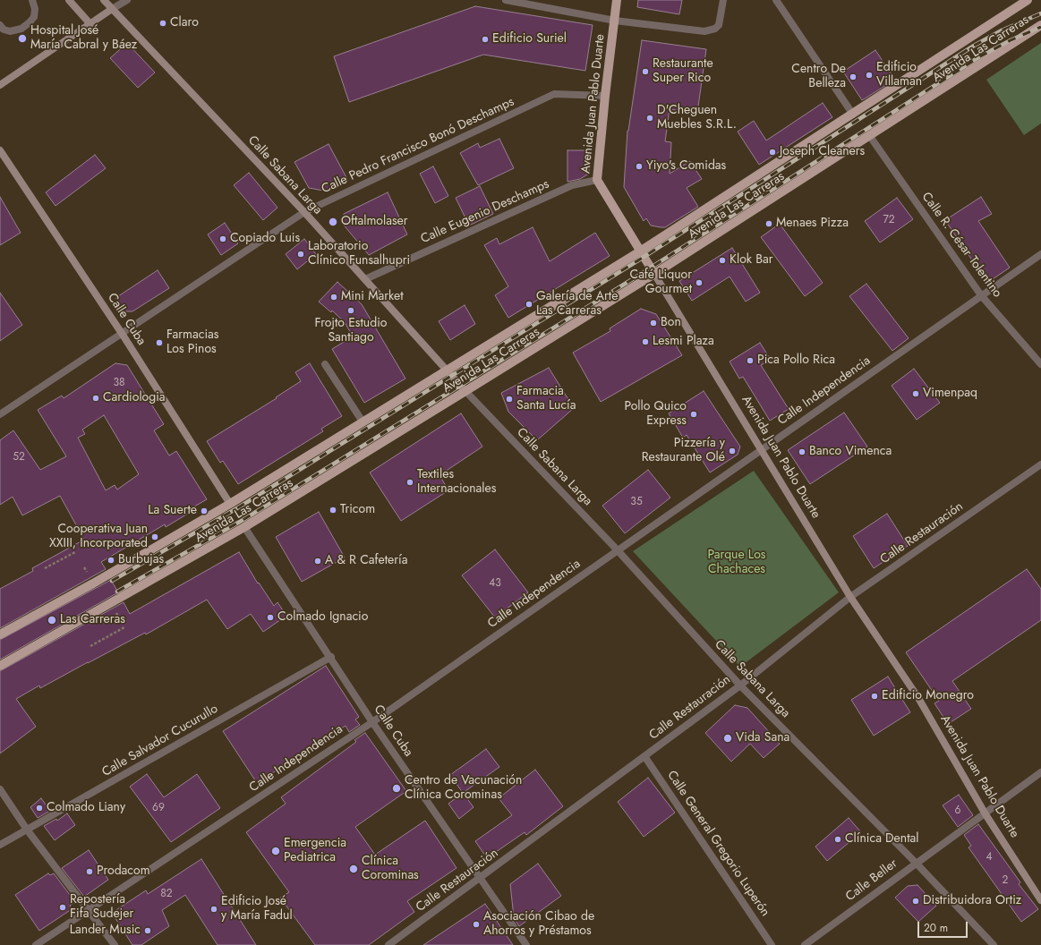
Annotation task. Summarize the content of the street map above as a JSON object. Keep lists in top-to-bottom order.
{
  "streets": {
    "main road": ["Avenida Las Carreras", "Avenida Juan Pablo Duarte"],
    "street": [
      "Calle Pedro Francisco Bonó Deschamps",
      "Calle Sabana Larga",
      "Calle Eugenio Deschamps",
      "Calle R. César Tolentino",
      "Calle Cuba",
      "Calle Independencia",
      "Calle Restauración",
      "Calle Salvador Cucurullo",
      "Calle General Gregorio Luperón",
      "Calle Beller"
    ]
  },
  "crossings": [
    ["Avenida Las Carreras", "Avenida Juan Pablo Duarte"],
    ["Avenida Las Carreras", "Calle Sabana Larga"],
    ["Avenida Las Carreras", "Calle R. César Tolentino"],
    ["Avenida Las Carreras", "Calle Cuba"],
    ["Avenida Juan Pablo Duarte", "Calle Pedro Francisco Bonó Deschamps"],
    ["Avenida Juan Pablo Duarte", "Calle Eugenio Deschamps"],
    ["Avenida Juan Pablo Duarte", "Calle Independencia"],
    ["Avenida Juan Pablo Duarte", "Calle Restauración"],
    ["Avenida Juan Pablo Duarte", "Calle Beller"],
    ["Calle Pedro Francisco Bonó Deschamps", "Calle Sabana Larga"],
    ["Calle Pedro Francisco Bonó Deschamps", "Calle Cuba"],
    ["Calle Sabana Larga", "Calle Eugenio Deschamps"],
    ["Calle Sabana Larga", "Calle Independencia"],
    ["Calle Sabana Larga", "Calle Restauración"],
    ["Calle Sabana Larga", "Calle Beller"],
    ["Calle R. César Tolentino", "Calle Independencia"],
    ["Calle Cuba", "Calle Independencia"],
    ["Calle Cuba", "Calle Restauración"],
    ["Calle Cuba", "Calle Salvador Cucurullo"],
    ["Calle Restauración", "Calle General Gregorio Luperón"]
  ],
  "parks": ["Parque Los Chachaces"],
  "places": [
    "Claro",
    "Hospital José María Cabral y Báez",
    "Edificio Suriel",
    "Restaurante Super Rico",
    "Edificio Villaman",
    "Centro De Belleza",
    "D'Cheguen Muebles S.R.L.",
    "Joseph Cleaners",
    "Yiyo's Comidas",
    "Oftalmolaser",
    "Menaes Pizza",
    "Copiado Luis",
    "Laboratorio Clínico Funsalhupri",
    "Klok Bar",
    "Café Liquor Gourmet",
    "Mini Market",
    "Galería de Arte Las Carreras",
    "Frojto Estudio Santiago",
    "Bon",
    "Lesmi Plaza",
    "Farmacias Los Pinos",
    "Pica Pollo Rica",
    "Vimenpaq",
    "Cardiologia",
    "Farmacia Santa Lucía",
    "Pollo Quico Express",
    "Pizzería y Restaurante Olé",
    "Banco Vimenca",
    "Textiles Internacionales",
    "Tricom",
    "La Suerte",
    "Cooperativa Juan XXIII, Incorporated",
    "Burbujas",
    "A & R Cafetería",
    "Colmado Ignacio",
    "Las Carreras",
    "Edificio Monegro",
    "Vida Sana",
    "Centro de Vacunación Clínica Corominas",
    "Colmado Liany",
    "Clínica Dental",
    "Emergencia Pediatrica",
    "Clínica Corominas",
    "Prodacom",
    "Distribuidora Ortiz",
    "Repostería Fifa Sudejer",
    "Edificio José y María Fadul",
    "Asociación Cibao de Ahorros y Préstamos",
    "Lander Music"
  ],
  "house_numbers": [
    "72",
    "38",
    "52",
    "35",
    "43",
    "69",
    "6",
    "4",
    "2",
    "82"
  ],
  "scale_bar": "20 m"
}
